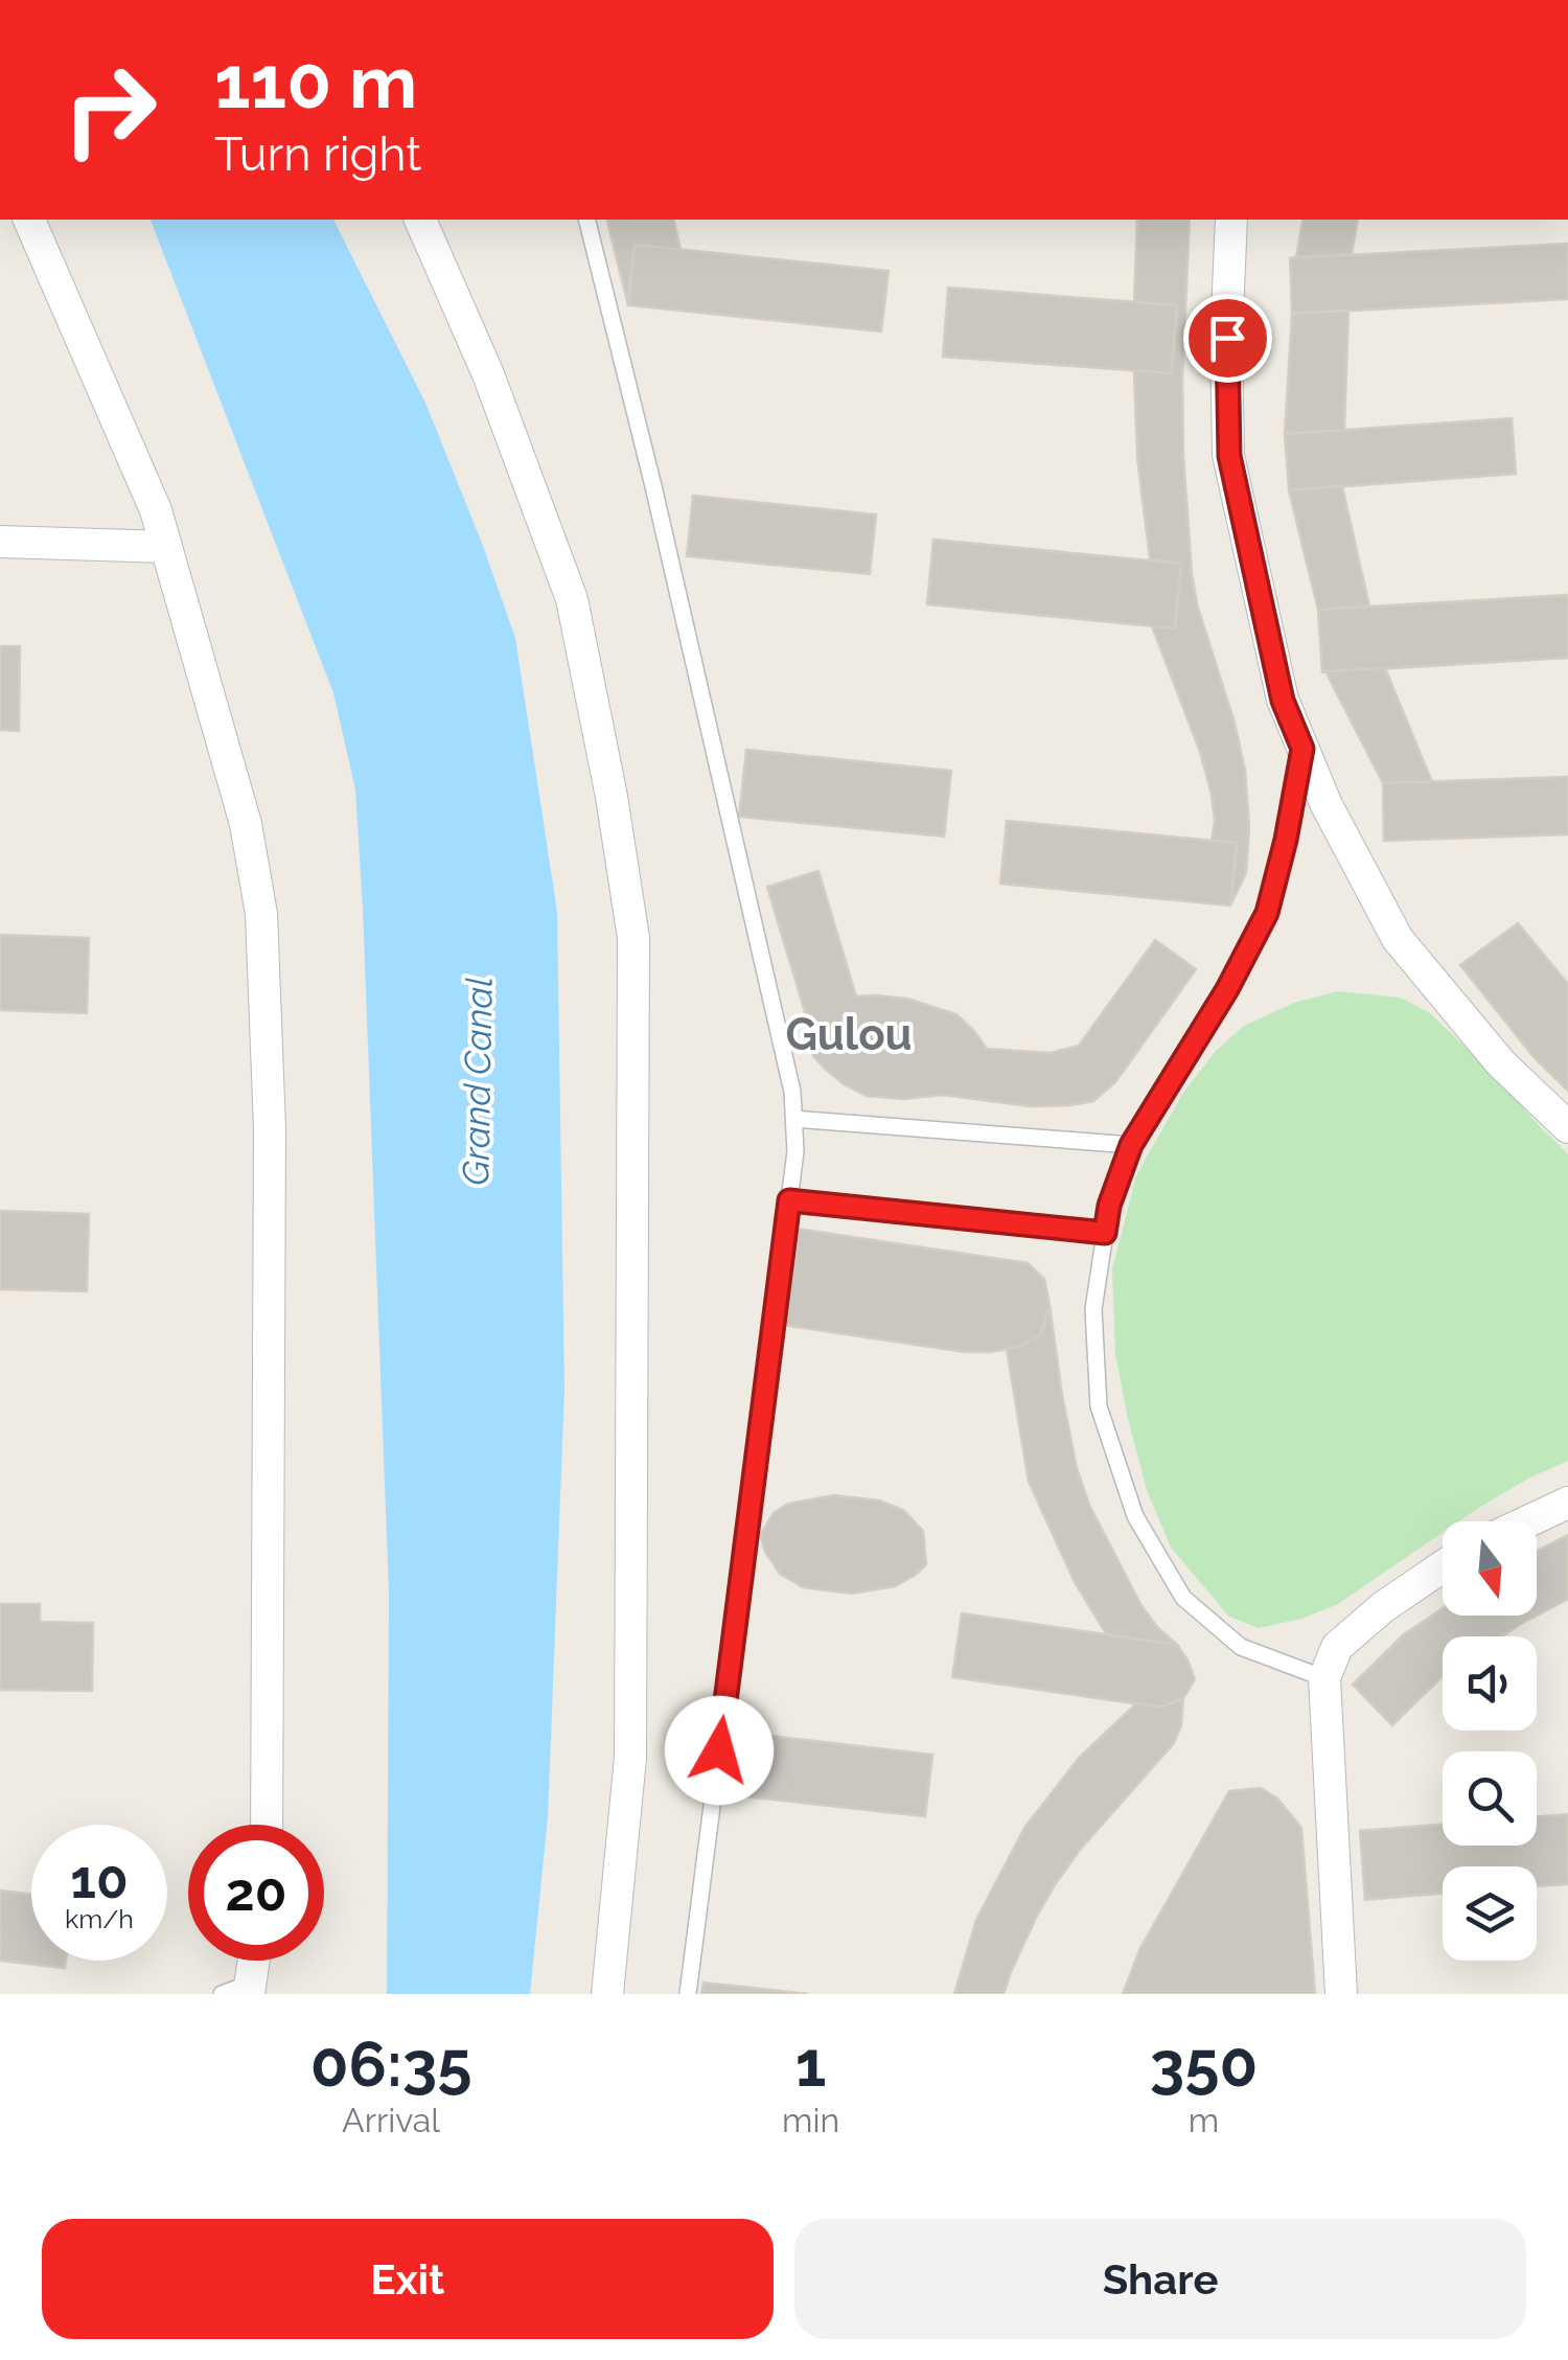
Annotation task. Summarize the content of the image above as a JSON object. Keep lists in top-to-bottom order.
{
  "districts": ["Gulou"],
  "water": ["Grand Canal"],
  "north": "bottom",
  "page": {
    "turn": ["110 m", "Turn right"],
    "speed": "10 km/h",
    "limit": "20",
    "eta": [
      "06:35",
      "Arrival",
      "1",
      "min",
      "350",
      "m"
    ],
    "buttons": ["Exit", "Share"]
  }
}
